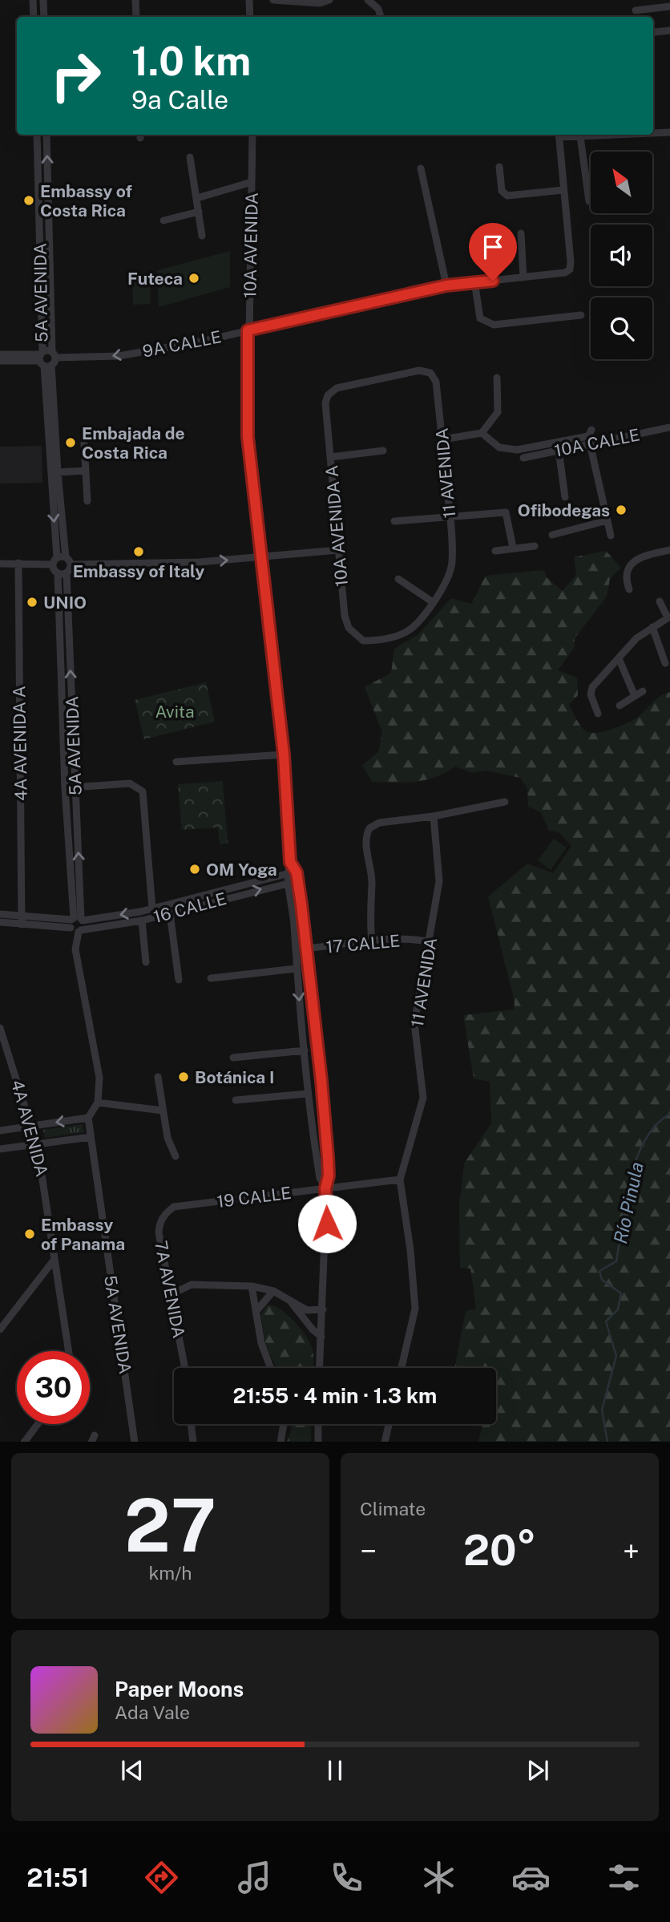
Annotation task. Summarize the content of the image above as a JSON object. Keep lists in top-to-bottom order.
{
  "streets": {
    "street": [
      "10A AVENIDA",
      "5A AVENIDA",
      "9A CALLE",
      "10A CALLE",
      "11 AVENIDA",
      "10A AVENIDA A",
      "4A AVENIDA A",
      "16 CALLE",
      "17 CALLE",
      "4A AVENIDA",
      "19 CALLE",
      "7A AVENIDA"
    ]
  },
  "crossings": [
    ["10A AVENIDA", "9A CALLE"],
    ["10A AVENIDA", "16 CALLE"],
    ["10A AVENIDA", "17 CALLE"],
    ["10A AVENIDA", "19 CALLE"],
    ["5A AVENIDA", "9A CALLE"],
    ["5A AVENIDA", "16 CALLE"],
    ["11 AVENIDA", "10A AVENIDA A"],
    ["11 AVENIDA", "17 CALLE"],
    ["11 AVENIDA", "19 CALLE"],
    ["4A AVENIDA A", "16 CALLE"],
    ["19 CALLE", "7A AVENIDA"]
  ],
  "water": ["Río Pinula"],
  "parks": ["Avita"],
  "places": [
    "Embassy of Costa Rica",
    "Futeca",
    "Embajada de Costa Rica",
    "Ofibodegas",
    "Embassy of Italy",
    "UNIO",
    "OM Yoga",
    "Botánica I",
    "Embassy of Panama"
  ],
  "north": "top left",
  "page": {
    "turn": ["1.0 km", "9a Calle"],
    "limit": "30",
    "trip": "21:55 · 4 min · 1.3 km",
    "tile": [
      ["27", "km/h"],
      "Climate"
    ],
    "heat": ["−", "20°", "+"],
    "song": ["Paper Moons", "Ada Vale"],
    "tabs": "21:51"
  }
}
